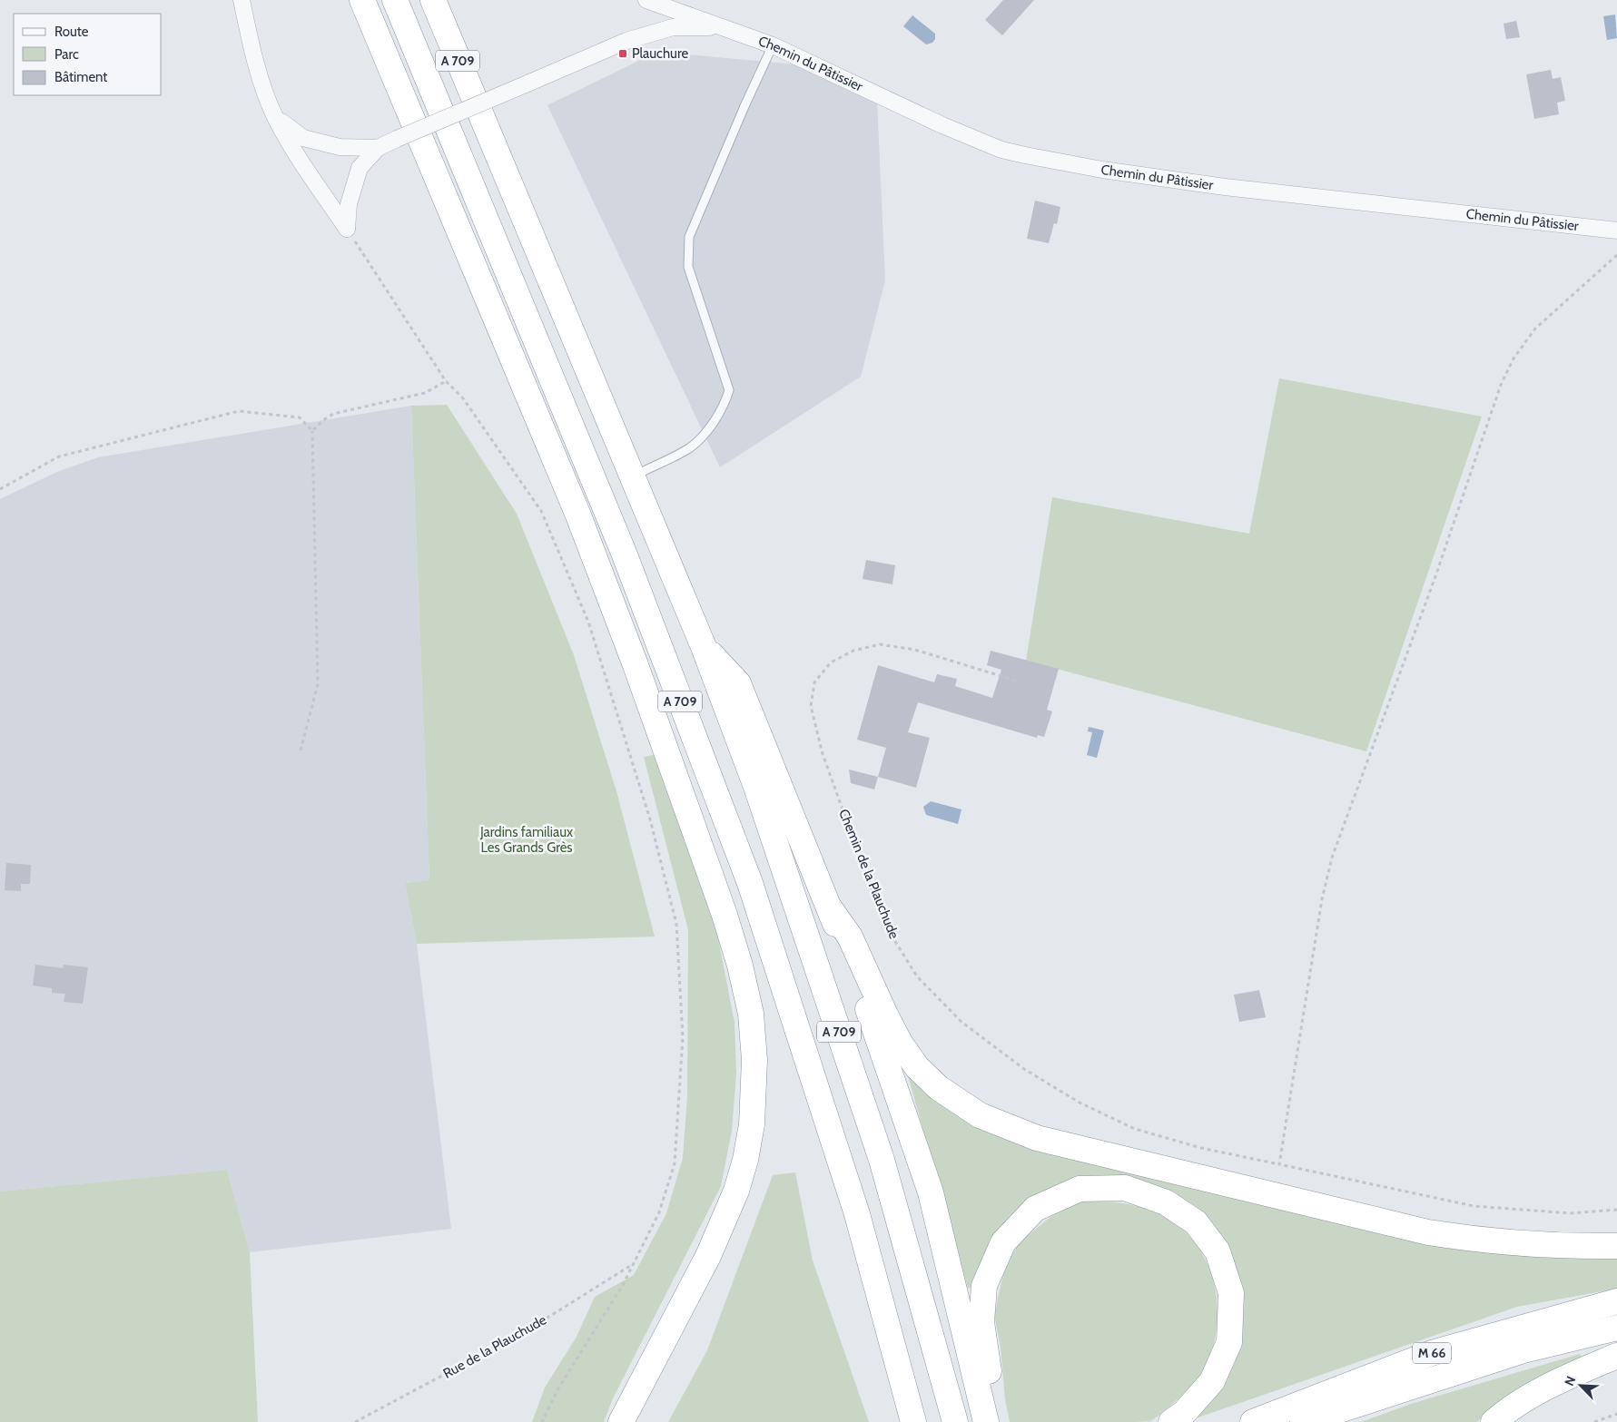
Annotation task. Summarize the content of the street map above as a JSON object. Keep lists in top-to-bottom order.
{
  "streets": {
    "highway": ["A 709", "M 66"],
    "street": ["Chemin du Pâtissier"],
    "path": ["Chemin de la Plauchude", "Rue de la Plauchude"]
  },
  "parks": ["Jardins familiaux Les Grands Grès"],
  "places": {
    "transit": ["Plauchure"]
  },
  "legend": ["Route", "Parc", "Bâtiment"],
  "north": "top left"
}
